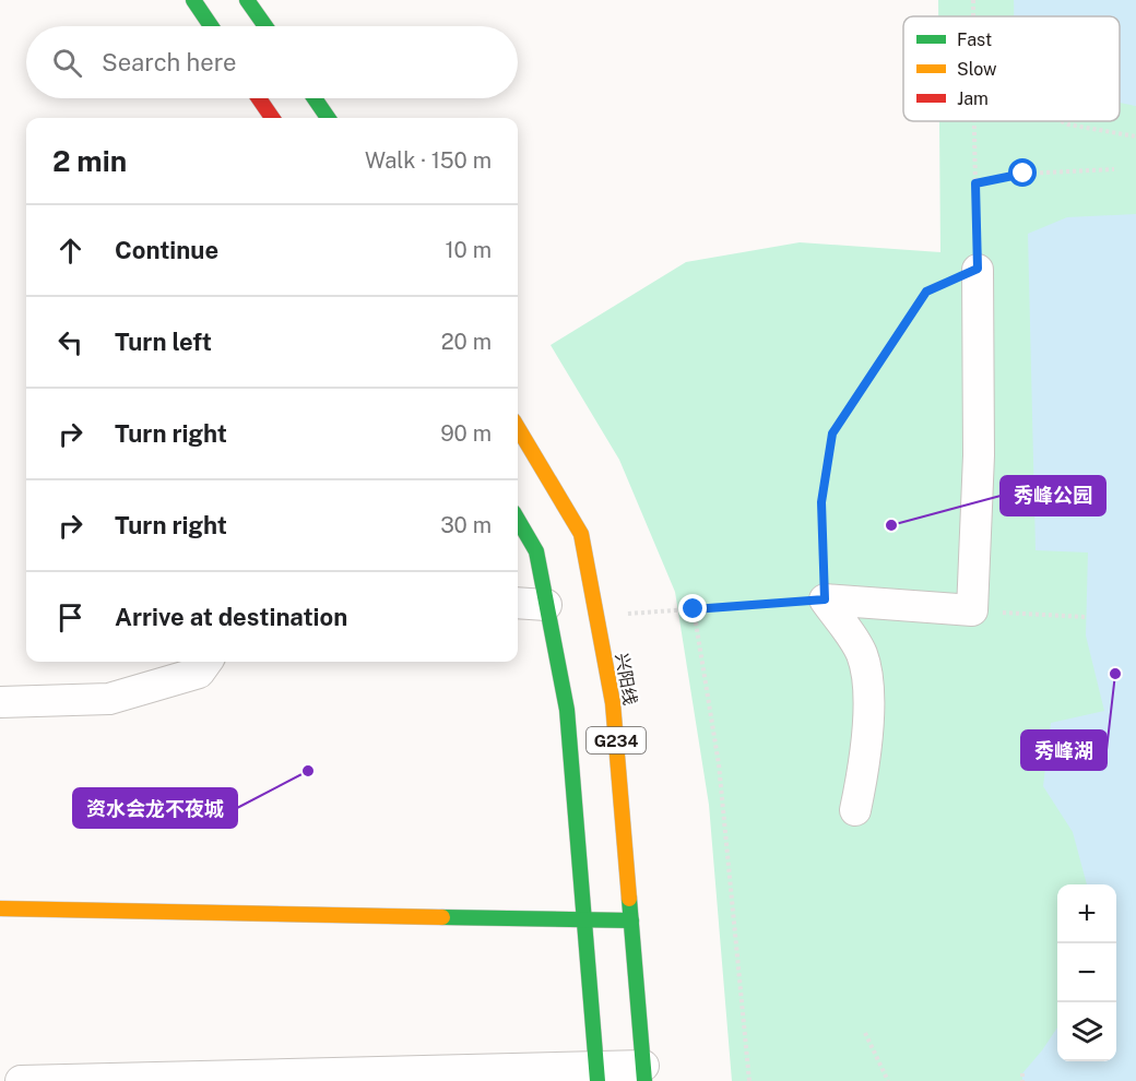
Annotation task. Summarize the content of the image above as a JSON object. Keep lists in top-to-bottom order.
{
  "streets": {
    "main road": ["兴阳线", "G234"]
  },
  "places": ["秀峰公园", "秀峰湖", "资水会龙不夜城"],
  "legend": ["Fast", "Slow", "Jam"],
  "page": {
    "search": "Search here",
    "heading": ["2 min", "Walk · 150 m"],
    "list": [
      ["Continue", "10 m"],
      ["Turn left", "20 m"],
      ["Turn right", "90 m"],
      ["Turn right", "30 m"],
      "Arrive at destination"
    ],
    "map_buttons": ["+", "−"]
  }
}
